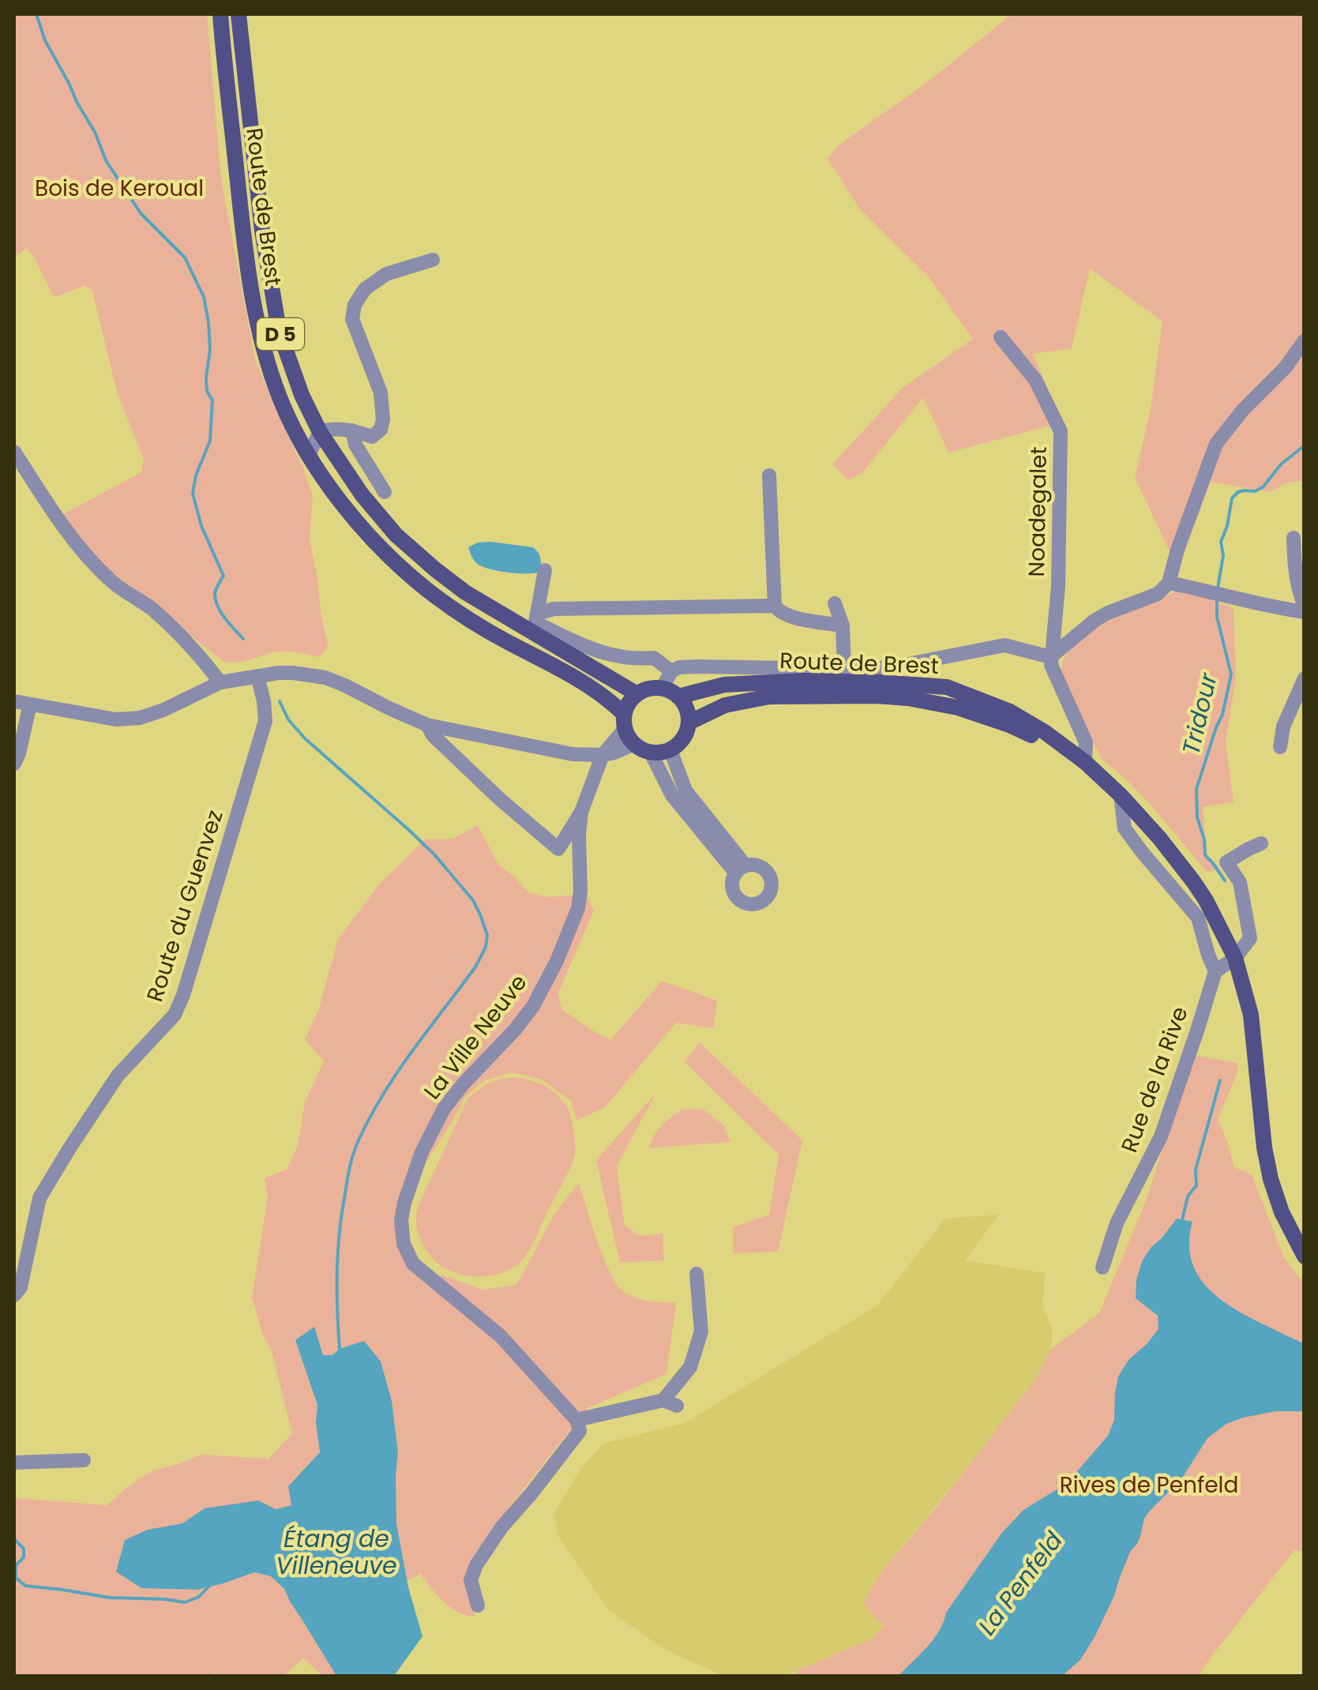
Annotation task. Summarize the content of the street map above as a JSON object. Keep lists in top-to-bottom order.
{
  "streets": {
    "main road": ["Route de Brest", "D 5"],
    "street": [
      "Noadegalet",
      "Route du Guenvez",
      "La Ville Neuve",
      "Rue de la Rive"
    ]
  },
  "water": ["Tridour", "Étang de Villeneuve", "La Penfeld"],
  "parks": ["Bois de Keroual", "Rives de Penfeld"]
}
